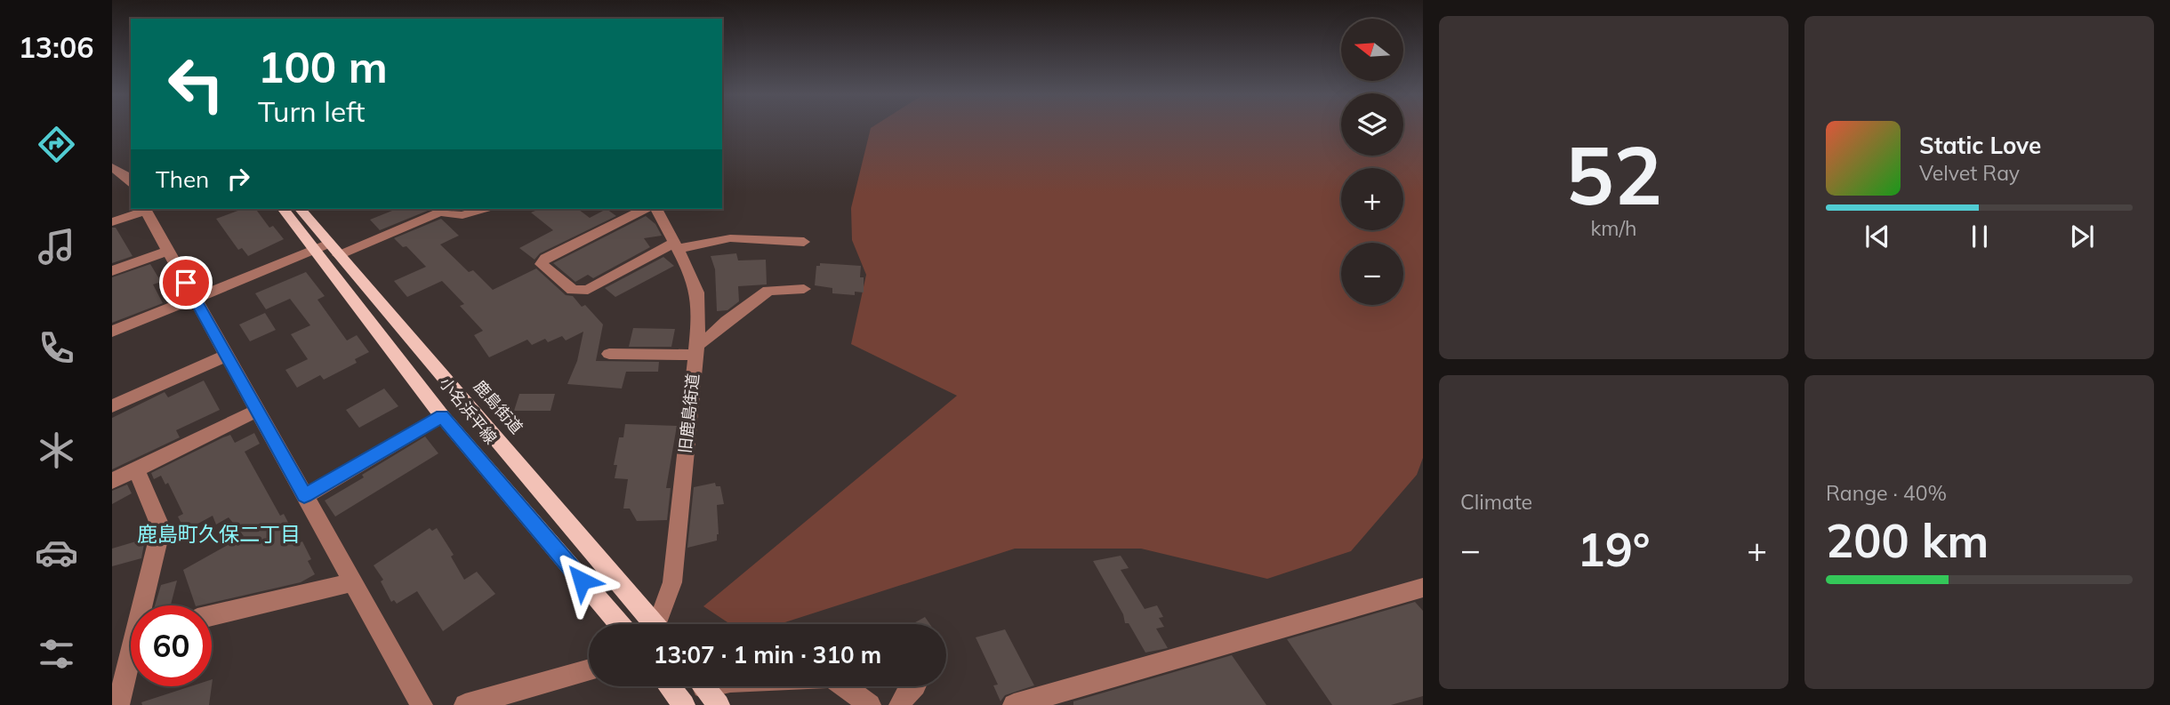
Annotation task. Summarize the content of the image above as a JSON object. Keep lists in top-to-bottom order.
{
  "streets": {
    "main road": ["鹿島街道", "小名浜平線"],
    "street": ["旧鹿島街道"]
  },
  "crossings": [
    ["鹿島街道", "小名浜平線"]
  ],
  "districts": ["鹿島町久保二丁目"],
  "north": "left",
  "page": {
    "tabs": "13:06",
    "tile": [
      ["52", "km/h"],
      "Climate",
      ["Range · 40%", "200 km"]
    ],
    "map_buttons": ["+", "−"],
    "turn": ["100 m", "Turn left"],
    "song": ["Static Love", "Velvet Ray"],
    "then": "Then",
    "heat": ["−", "19°", "+"],
    "limit": "60",
    "trip": "13:07 · 1 min · 310 m"
  }
}
